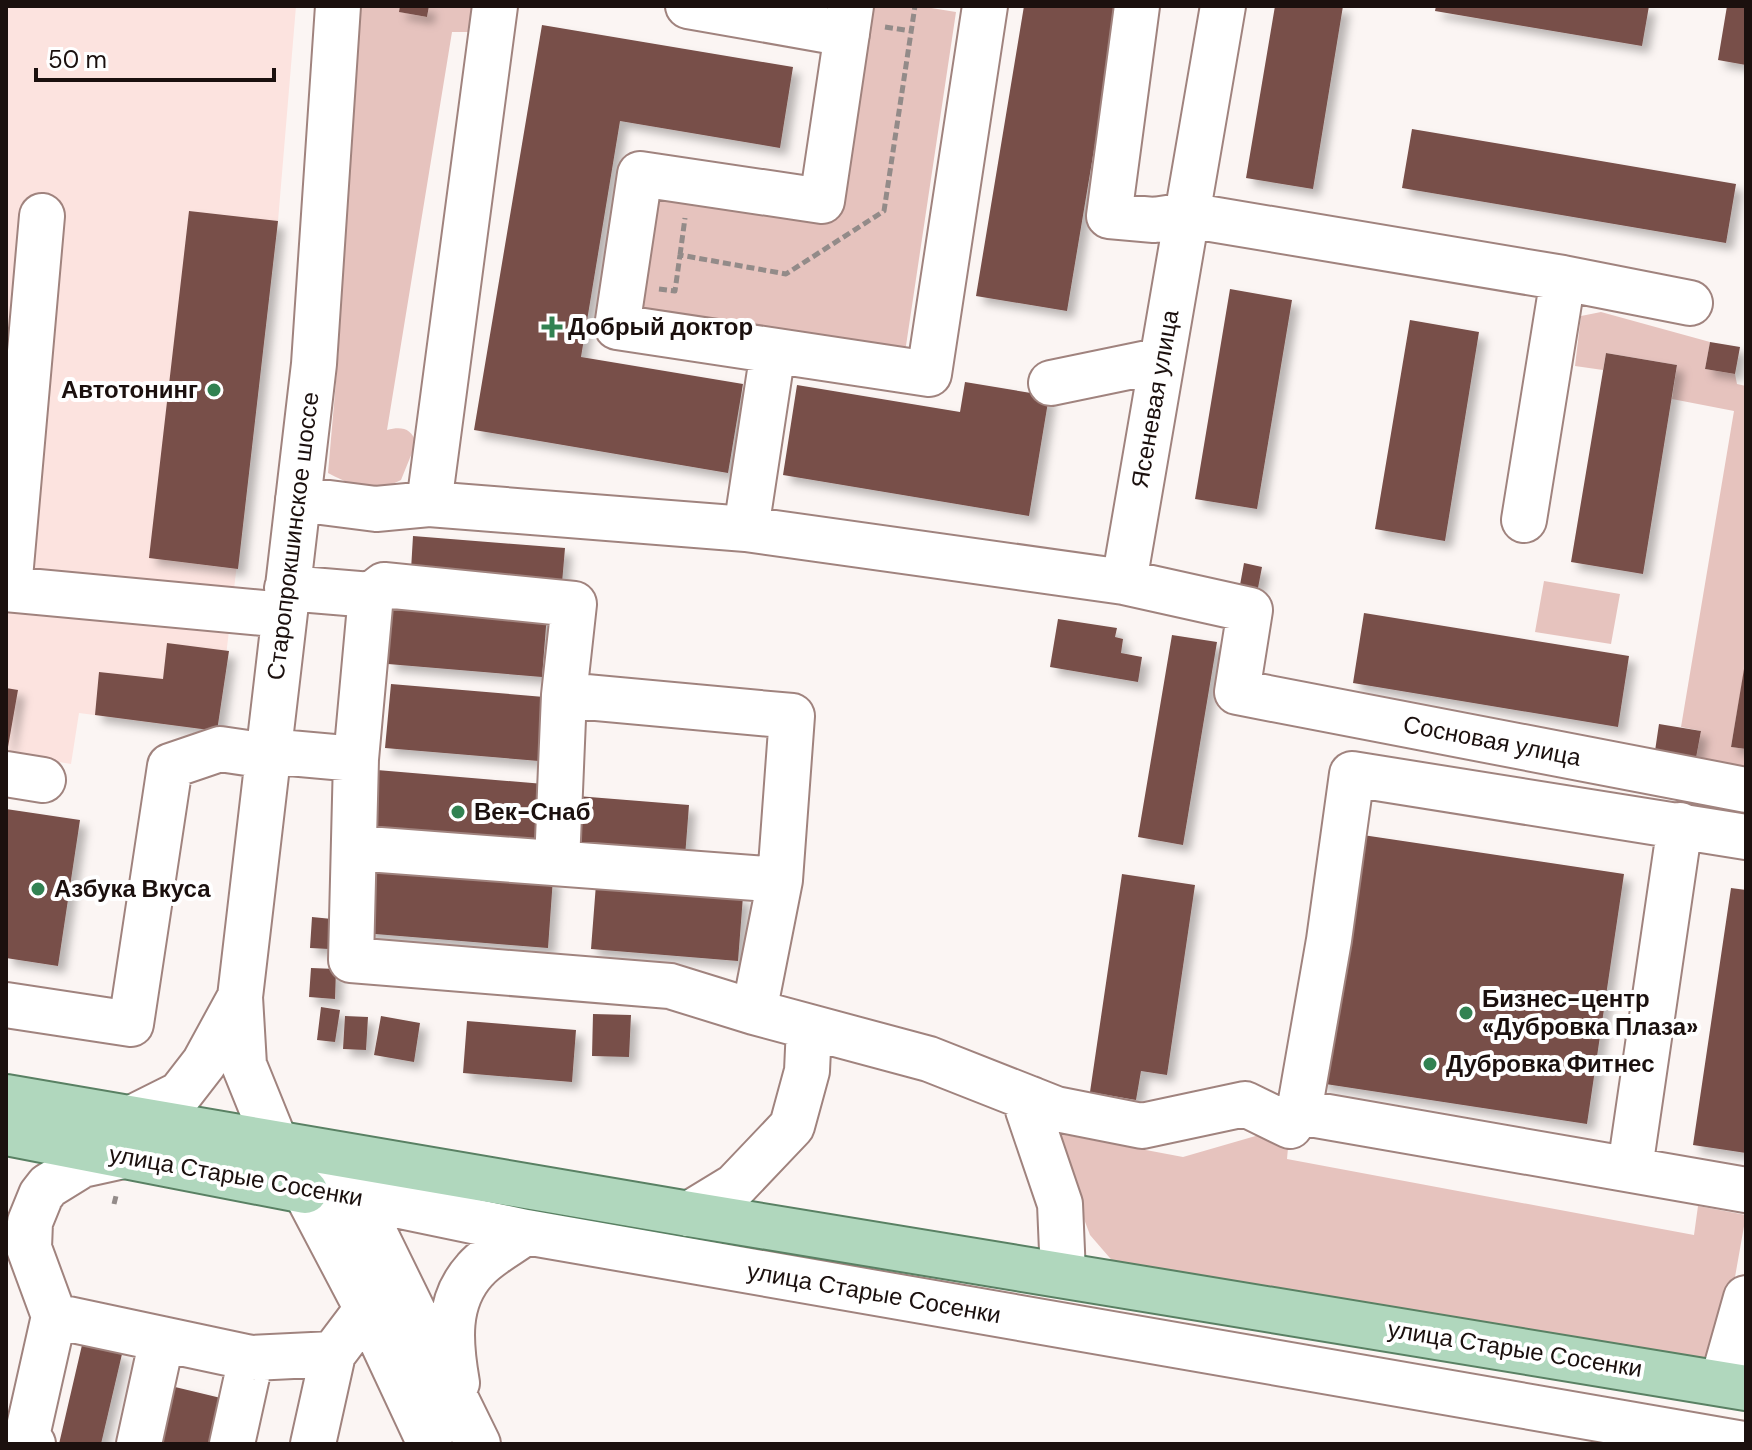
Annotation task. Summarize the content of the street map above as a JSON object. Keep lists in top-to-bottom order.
{
  "streets": {
    "main road": ["улица Старые Сосенки"],
    "street": ["Ясеневая улица", "Старопрокшинское шоссе", "Сосновая улица"]
  },
  "crossings": [
    ["Ясеневая улица", "Сосновая улица"],
    ["Старопрокшинское шоссе", "улица Старые Сосенки"]
  ],
  "places": {
    "health": ["Добрый доктор"],
    "other": [
      "Автотонинг",
      "Век-Снаб",
      "Азбука Вкуса",
      "Бизнес-центр «Дубровка Плаза»",
      "Дубровка Фитнес"
    ]
  },
  "scale_bar": "50 m"
}
